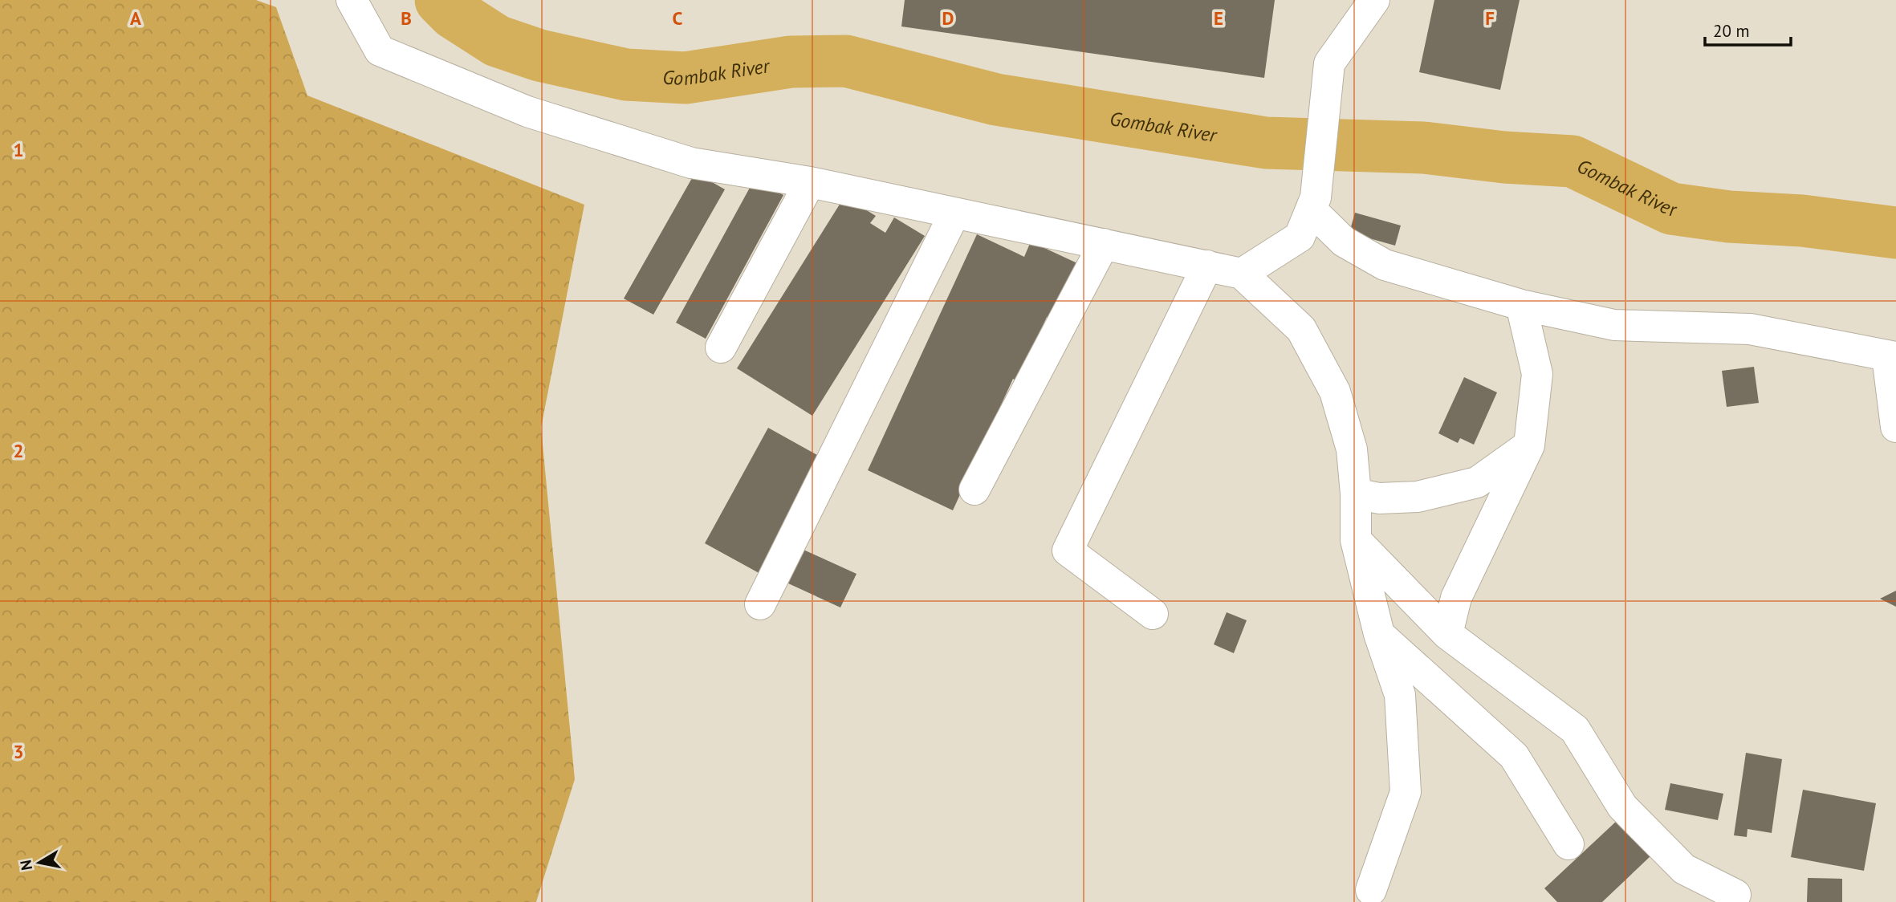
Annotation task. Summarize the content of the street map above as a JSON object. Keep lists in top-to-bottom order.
{
  "water": ["Gombak River"],
  "scale_bar": "20 m",
  "north": "left",
  "grid": {
    "columns": [
      "A",
      "B",
      "C",
      "D",
      "E",
      "F"
    ],
    "rows": ["1", "2", "3"]
  }
}
